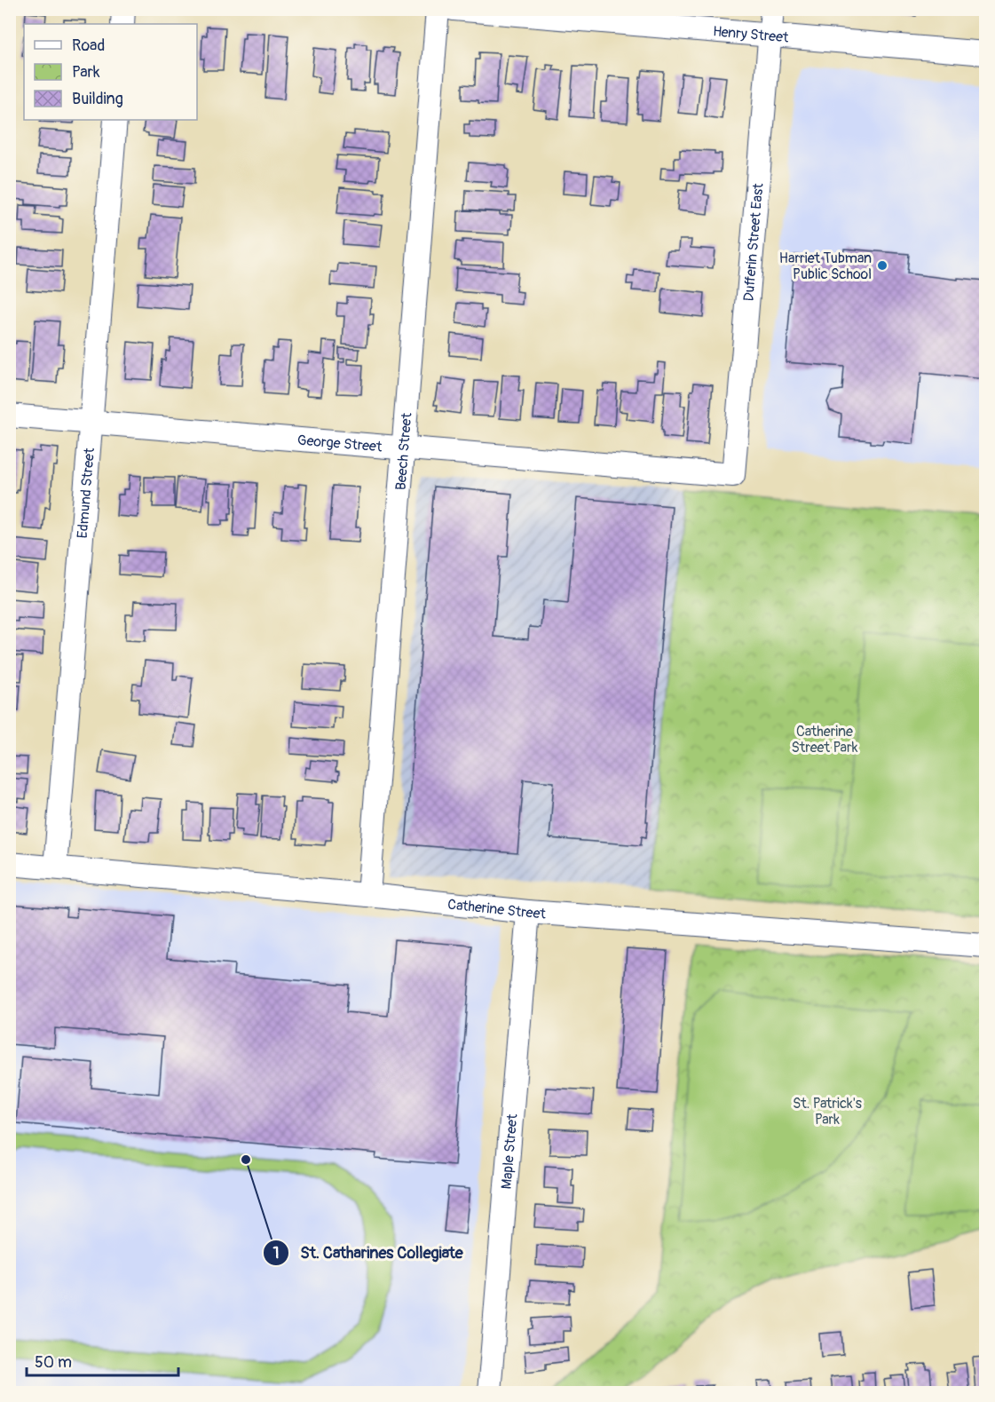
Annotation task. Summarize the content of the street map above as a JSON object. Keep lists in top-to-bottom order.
{
  "streets": {
    "street": [
      "Henry Street",
      "Dufferin Street East",
      "George Street",
      "Beech Street",
      "Edmund Street",
      "Catherine Street",
      "Maple Street"
    ]
  },
  "crossings": [
    ["Henry Street", "Dufferin Street East"],
    ["Dufferin Street East", "George Street"],
    ["George Street", "Beech Street"],
    ["George Street", "Edmund Street"],
    ["Beech Street", "Catherine Street"],
    ["Edmund Street", "Catherine Street"],
    ["Catherine Street", "Maple Street"]
  ],
  "parks": ["Catherine Street Park", "St. Patrick's Park"],
  "places": ["Harriet Tubman Public School", "St. Catharines Collegiate"],
  "legend": ["Road", "Park", "Building"],
  "scale_bar": "50 m"
}
